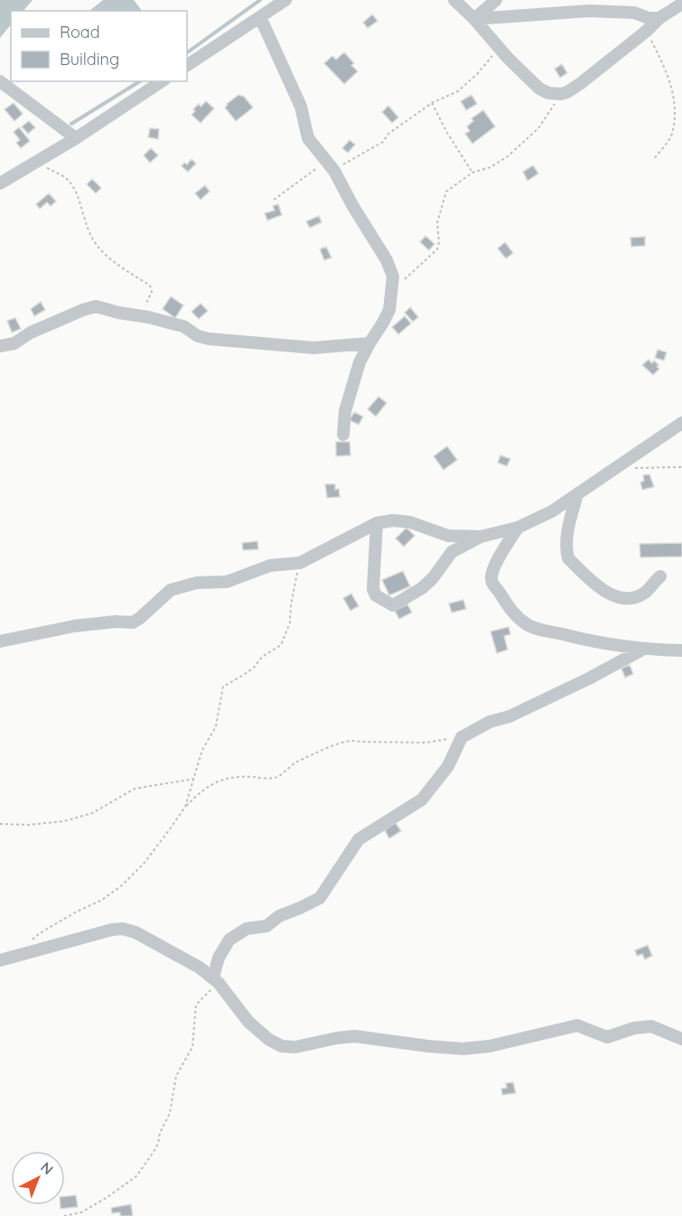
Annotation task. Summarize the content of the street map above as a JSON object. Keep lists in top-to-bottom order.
{
  "legend": ["Road", "Building"],
  "north": "top right"
}
